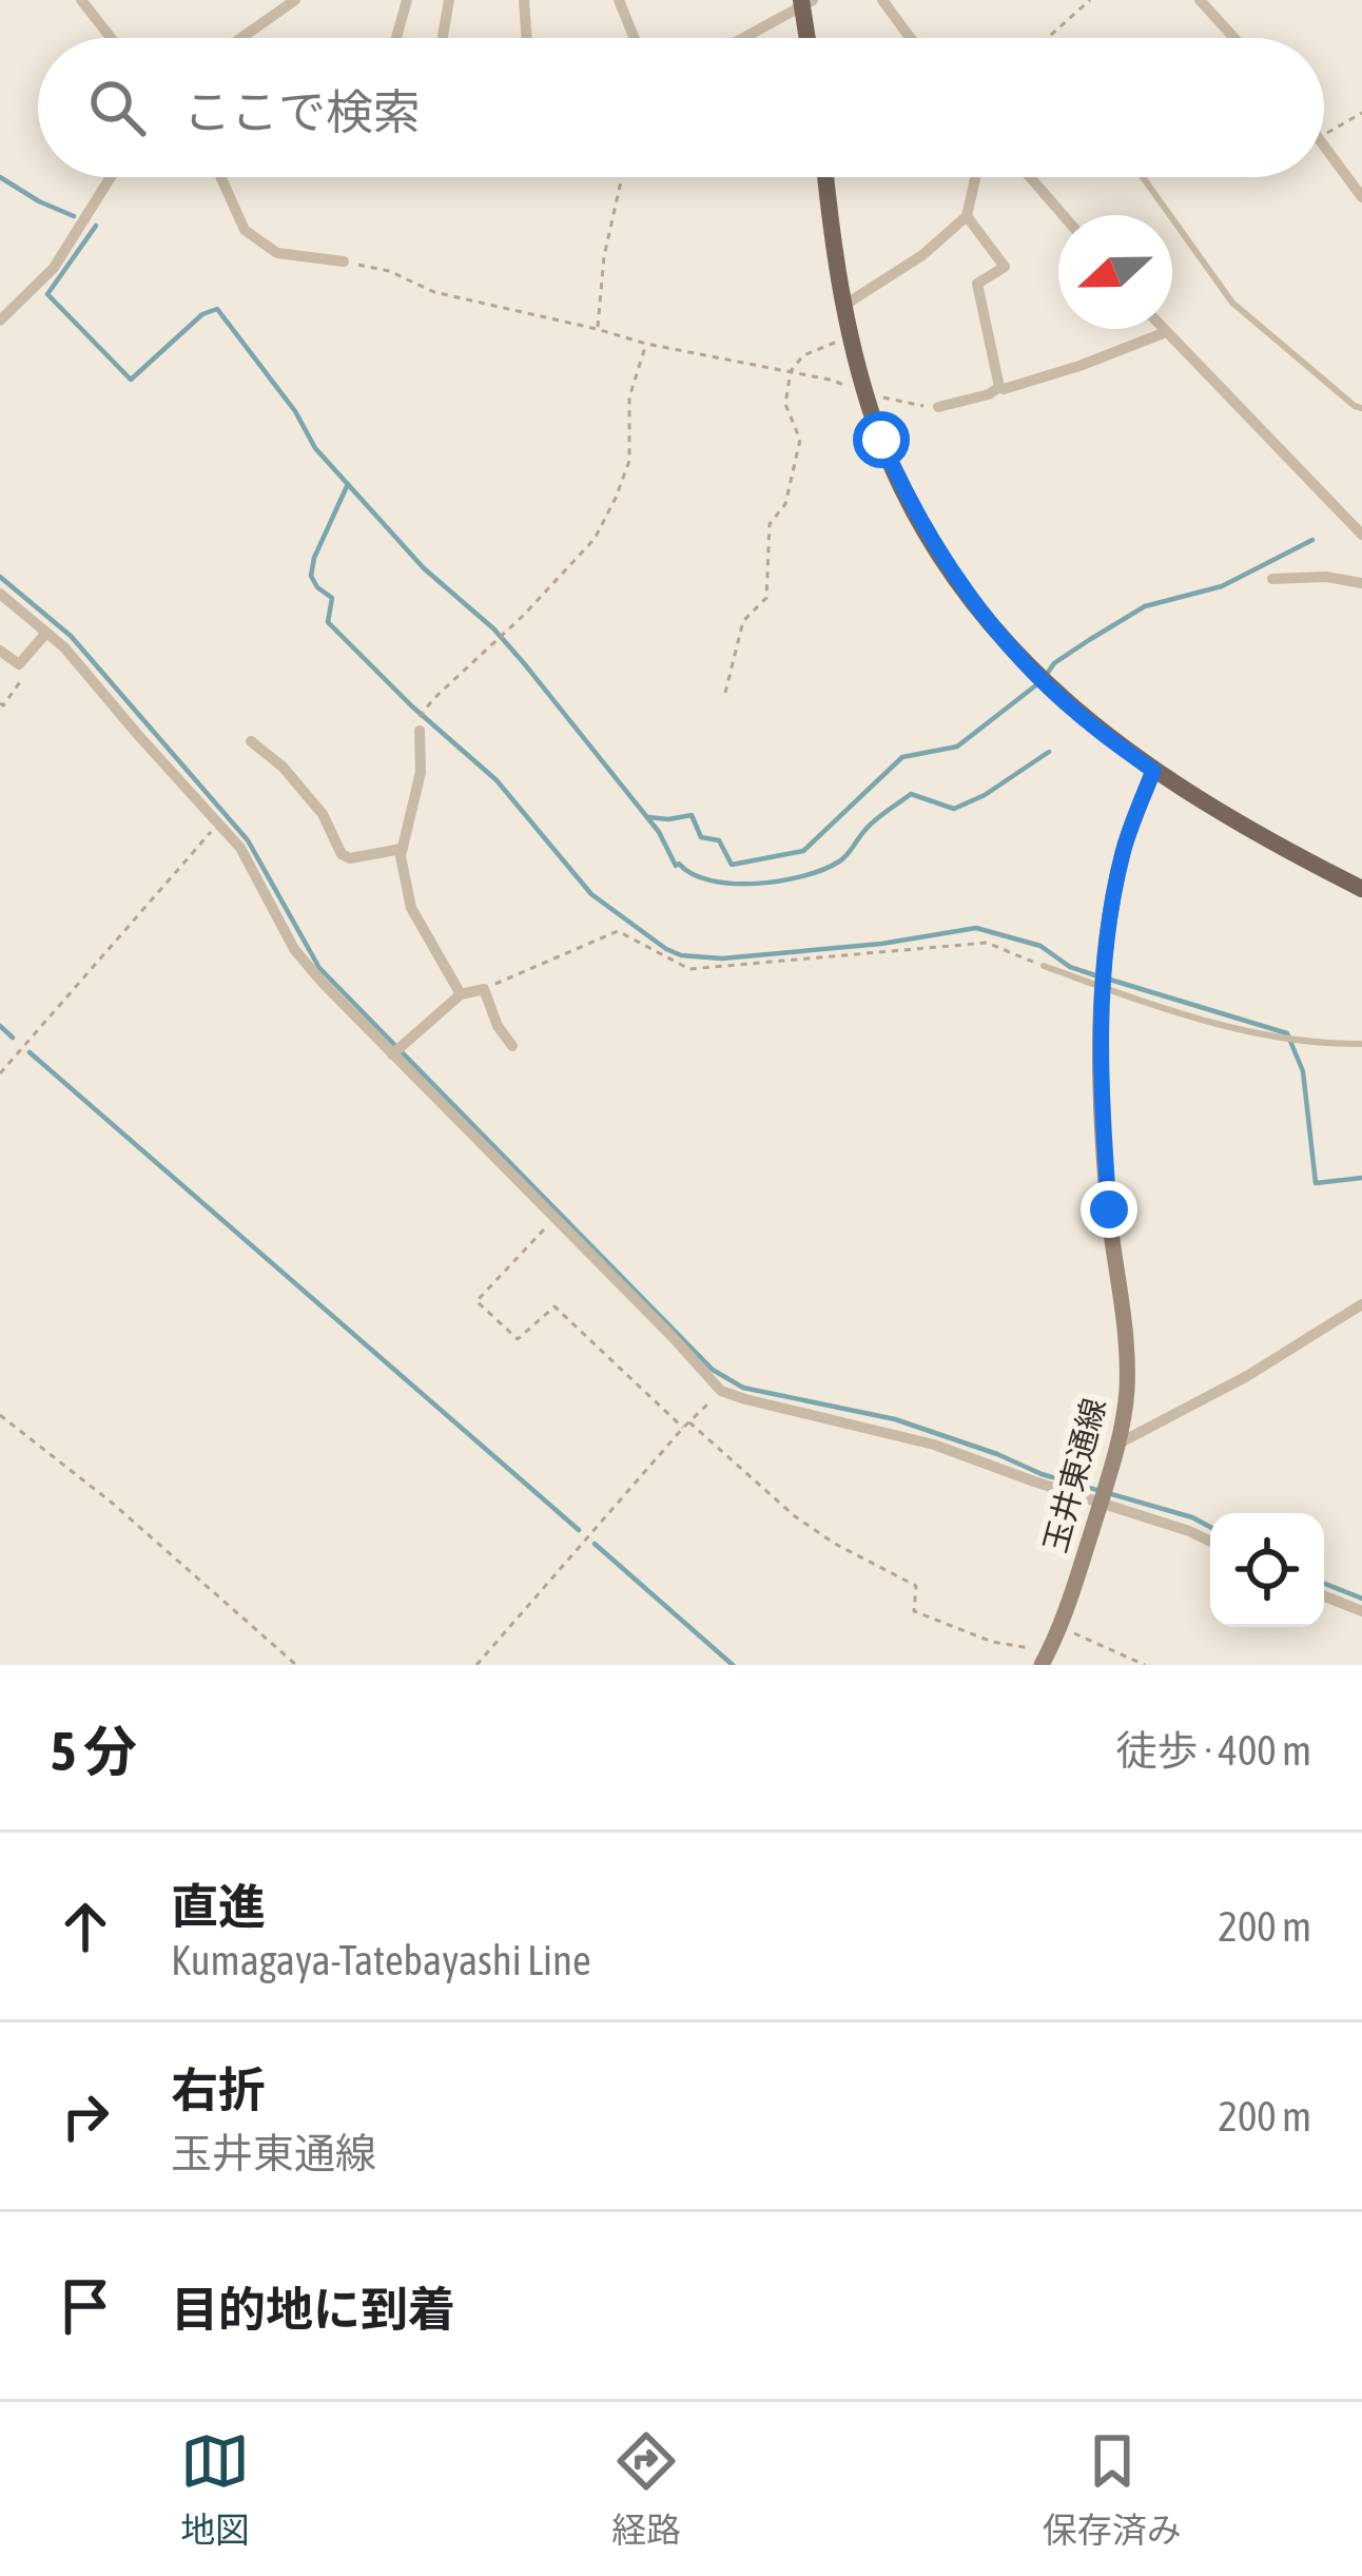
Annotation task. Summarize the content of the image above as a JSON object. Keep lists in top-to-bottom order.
{
  "streets": {
    "street": ["玉井東通線"]
  },
  "north": "left",
  "page": {
    "search": "ここで検索",
    "heading": ["5 分", "徒歩 · 400 m"],
    "list": [
      ["直進", "Kumagaya-Tatebayashi Line", "200 m"],
      ["右折", "玉井東通線", "200 m"],
      "目的地に到着"
    ],
    "nav": ["地図", "経路", "保存済み"]
  }
}
